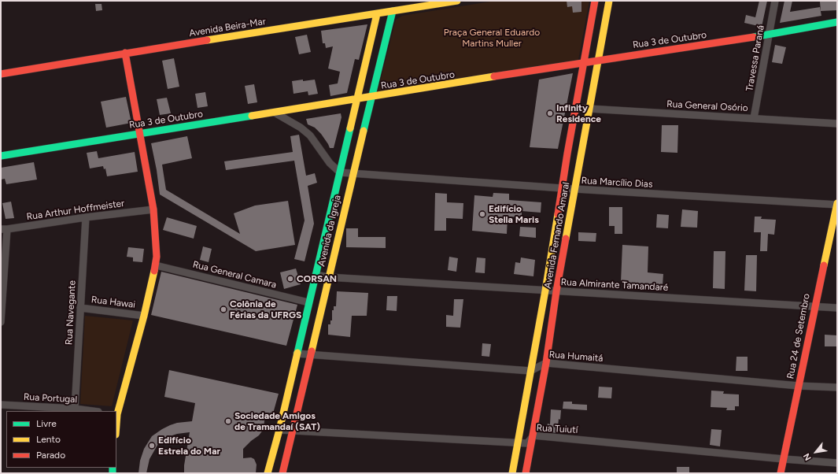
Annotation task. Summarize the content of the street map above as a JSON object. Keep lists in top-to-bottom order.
{
  "streets": {
    "street": [
      "Avenida Beira-Mar",
      "Rua 3 de Outubro",
      "Travessa Paraná",
      "Rua General Osório",
      "Rua Marcílio Dias",
      "Rua Arthur Hoffmeister",
      "Avenida da Igreja",
      "Avenida Fernando Amaral",
      "Rua General Camara",
      "Rua Almirante Tamandaré",
      "Rua Hawai",
      "Rua Navegante",
      "Rua 24 de Setembro",
      "Rua Humaitá",
      "Rua Portugal",
      "Rua Tuiutí"
    ]
  },
  "crossings": [
    ["Avenida Beira-Mar", "Avenida da Igreja"],
    ["Rua 3 de Outubro", "Travessa Paraná"],
    ["Rua 3 de Outubro", "Avenida da Igreja"],
    ["Rua 3 de Outubro", "Avenida Fernando Amaral"],
    ["Travessa Paraná", "Rua General Osório"],
    ["Rua General Osório", "Avenida Fernando Amaral"],
    ["Rua Marcílio Dias", "Avenida da Igreja"],
    ["Rua Marcílio Dias", "Avenida Fernando Amaral"],
    ["Rua Marcílio Dias", "Rua 24 de Setembro"],
    ["Rua Arthur Hoffmeister", "Rua Navegante"],
    ["Avenida da Igreja", "Rua General Camara"],
    ["Avenida da Igreja", "Rua Almirante Tamandaré"],
    ["Avenida da Igreja", "Rua Tuiutí"],
    ["Avenida Fernando Amaral", "Rua Almirante Tamandaré"],
    ["Avenida Fernando Amaral", "Rua Humaitá"],
    ["Avenida Fernando Amaral", "Rua Tuiutí"],
    ["Rua Almirante Tamandaré", "Rua 24 de Setembro"],
    ["Rua Hawai", "Rua Navegante"],
    ["Rua Navegante", "Rua Portugal"],
    ["Rua 24 de Setembro", "Rua Humaitá"],
    ["Rua 24 de Setembro", "Rua Tuiutí"]
  ],
  "parks": ["Praça General Eduardo Martins Muller"],
  "places": [
    "Infinity Residence",
    "Edifício Stella Maris",
    "CORSAN",
    "Colônia de Férias da UFRGS",
    "Sociedade Amigos de Tramandaí (SAT)",
    "Edifício Estrela do Mar"
  ],
  "legend": ["Livre", "Lento", "Parado"],
  "north": "bottom left"
}
